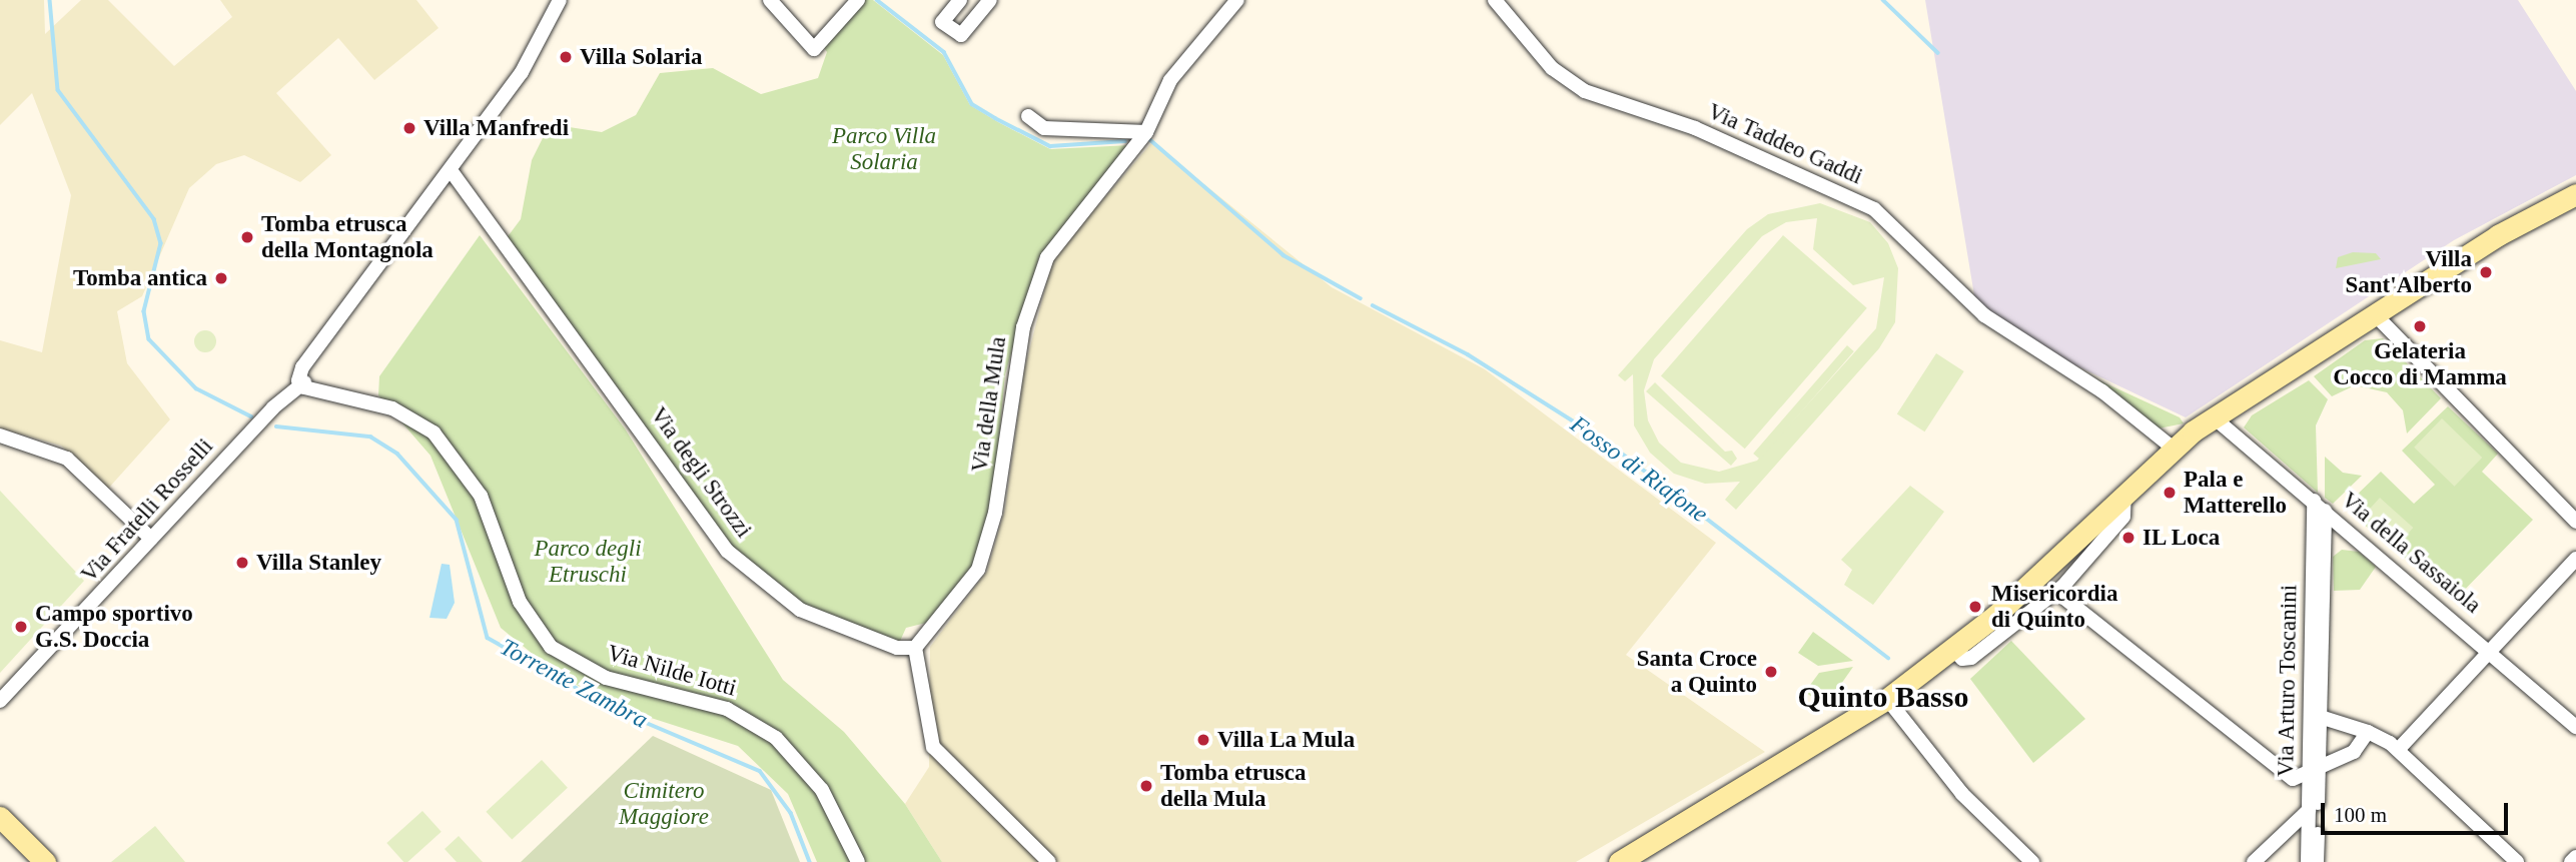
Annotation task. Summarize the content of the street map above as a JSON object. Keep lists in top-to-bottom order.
{
  "streets": {
    "street": [
      "Via Taddeo Gaddi",
      "Via della Mula",
      "Via degli Strozzi",
      "Via Fratelli Rosselli",
      "Via della Sassaiola",
      "Via Nilde Iotti",
      "Via Arturo Toscanini"
    ]
  },
  "crossings": [
    ["Via della Mula", "Via degli Strozzi"],
    ["Via Fratelli Rosselli", "Via Nilde Iotti"],
    ["Via della Sassaiola", "Via Arturo Toscanini"]
  ],
  "districts": ["Quinto Basso"],
  "water": ["Fosso di Riafone", "Torrente Zambra"],
  "parks": ["Parco Villa Solaria", "Parco degli Etruschi", "Cimitero Maggiore"],
  "places": [
    "Villa Solaria",
    "Villa Manfredi",
    "Tomba etrusca della Montagnola",
    "Villa Sant'Alberto",
    "Tomba antica",
    "Gelateria Cocco di Mamma",
    "Pala e Matterello",
    "IL Loca",
    "Villa Stanley",
    "Misericordia di Quinto",
    "Campo sportivo G.S. Doccia",
    "Santa Croce a Quinto",
    "Villa La Mula",
    "Tomba etrusca della Mula"
  ],
  "scale_bar": "100 m"
}
